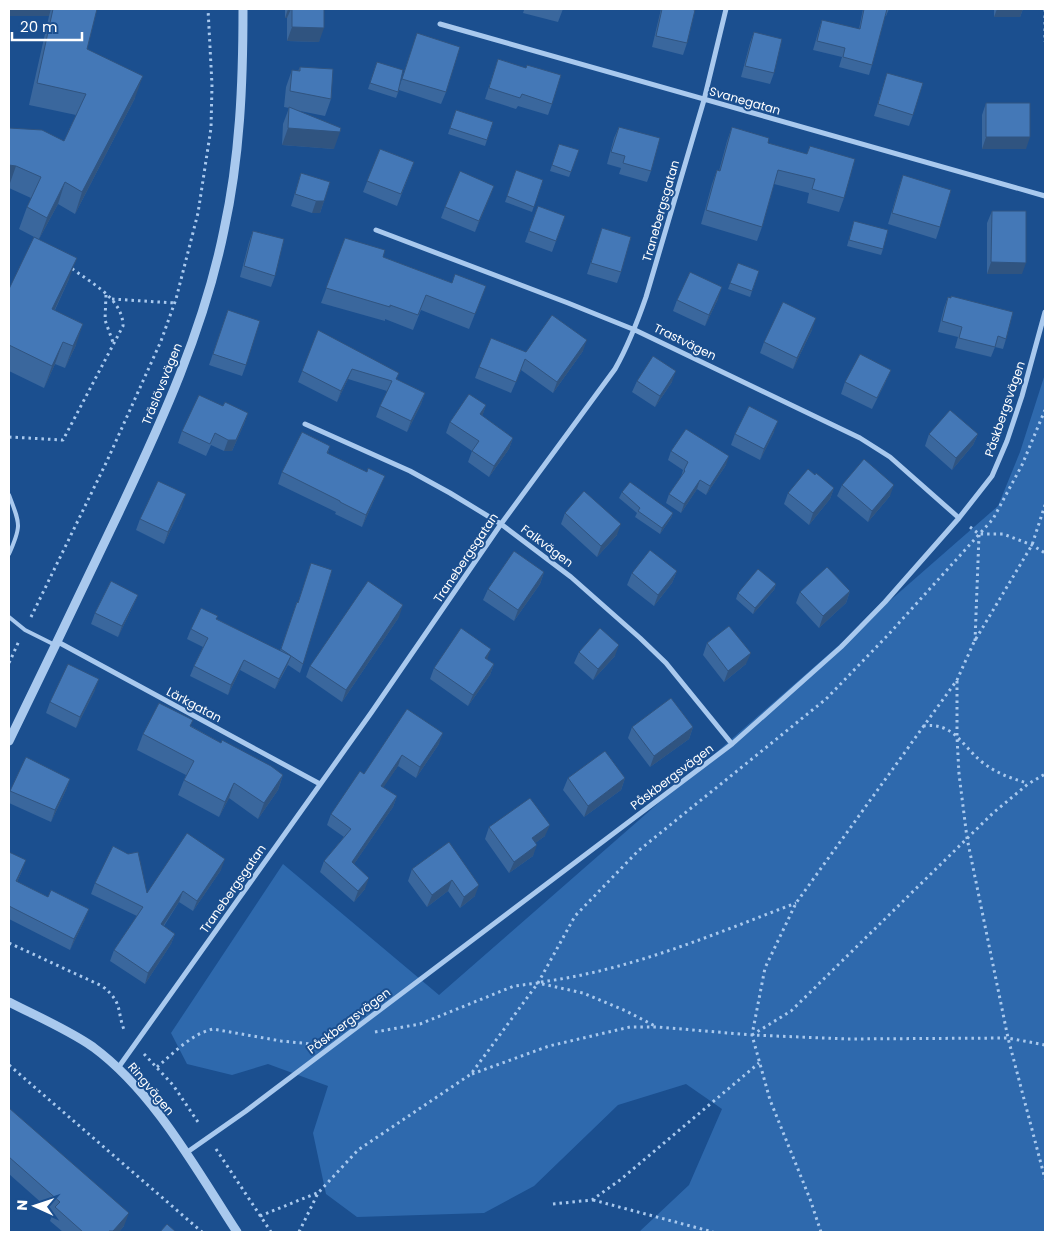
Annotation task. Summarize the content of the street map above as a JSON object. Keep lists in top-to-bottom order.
{
  "streets": {
    "street": [
      "Svanegatan",
      "Tranebergsgatan",
      "Trastvägen",
      "Träslövsvägen",
      "Påskbergsvägen",
      "Falkvägen",
      "Lärkgatan",
      "Ringvägen"
    ]
  },
  "crossings": [
    ["Svanegatan", "Tranebergsgatan"],
    ["Tranebergsgatan", "Trastvägen"],
    ["Tranebergsgatan", "Falkvägen"],
    ["Tranebergsgatan", "Lärkgatan"],
    ["Tranebergsgatan", "Ringvägen"],
    ["Trastvägen", "Påskbergsvägen"],
    ["Träslövsvägen", "Lärkgatan"],
    ["Påskbergsvägen", "Falkvägen"],
    ["Påskbergsvägen", "Ringvägen"]
  ],
  "scale_bar": "20 m",
  "north": "left"
}
